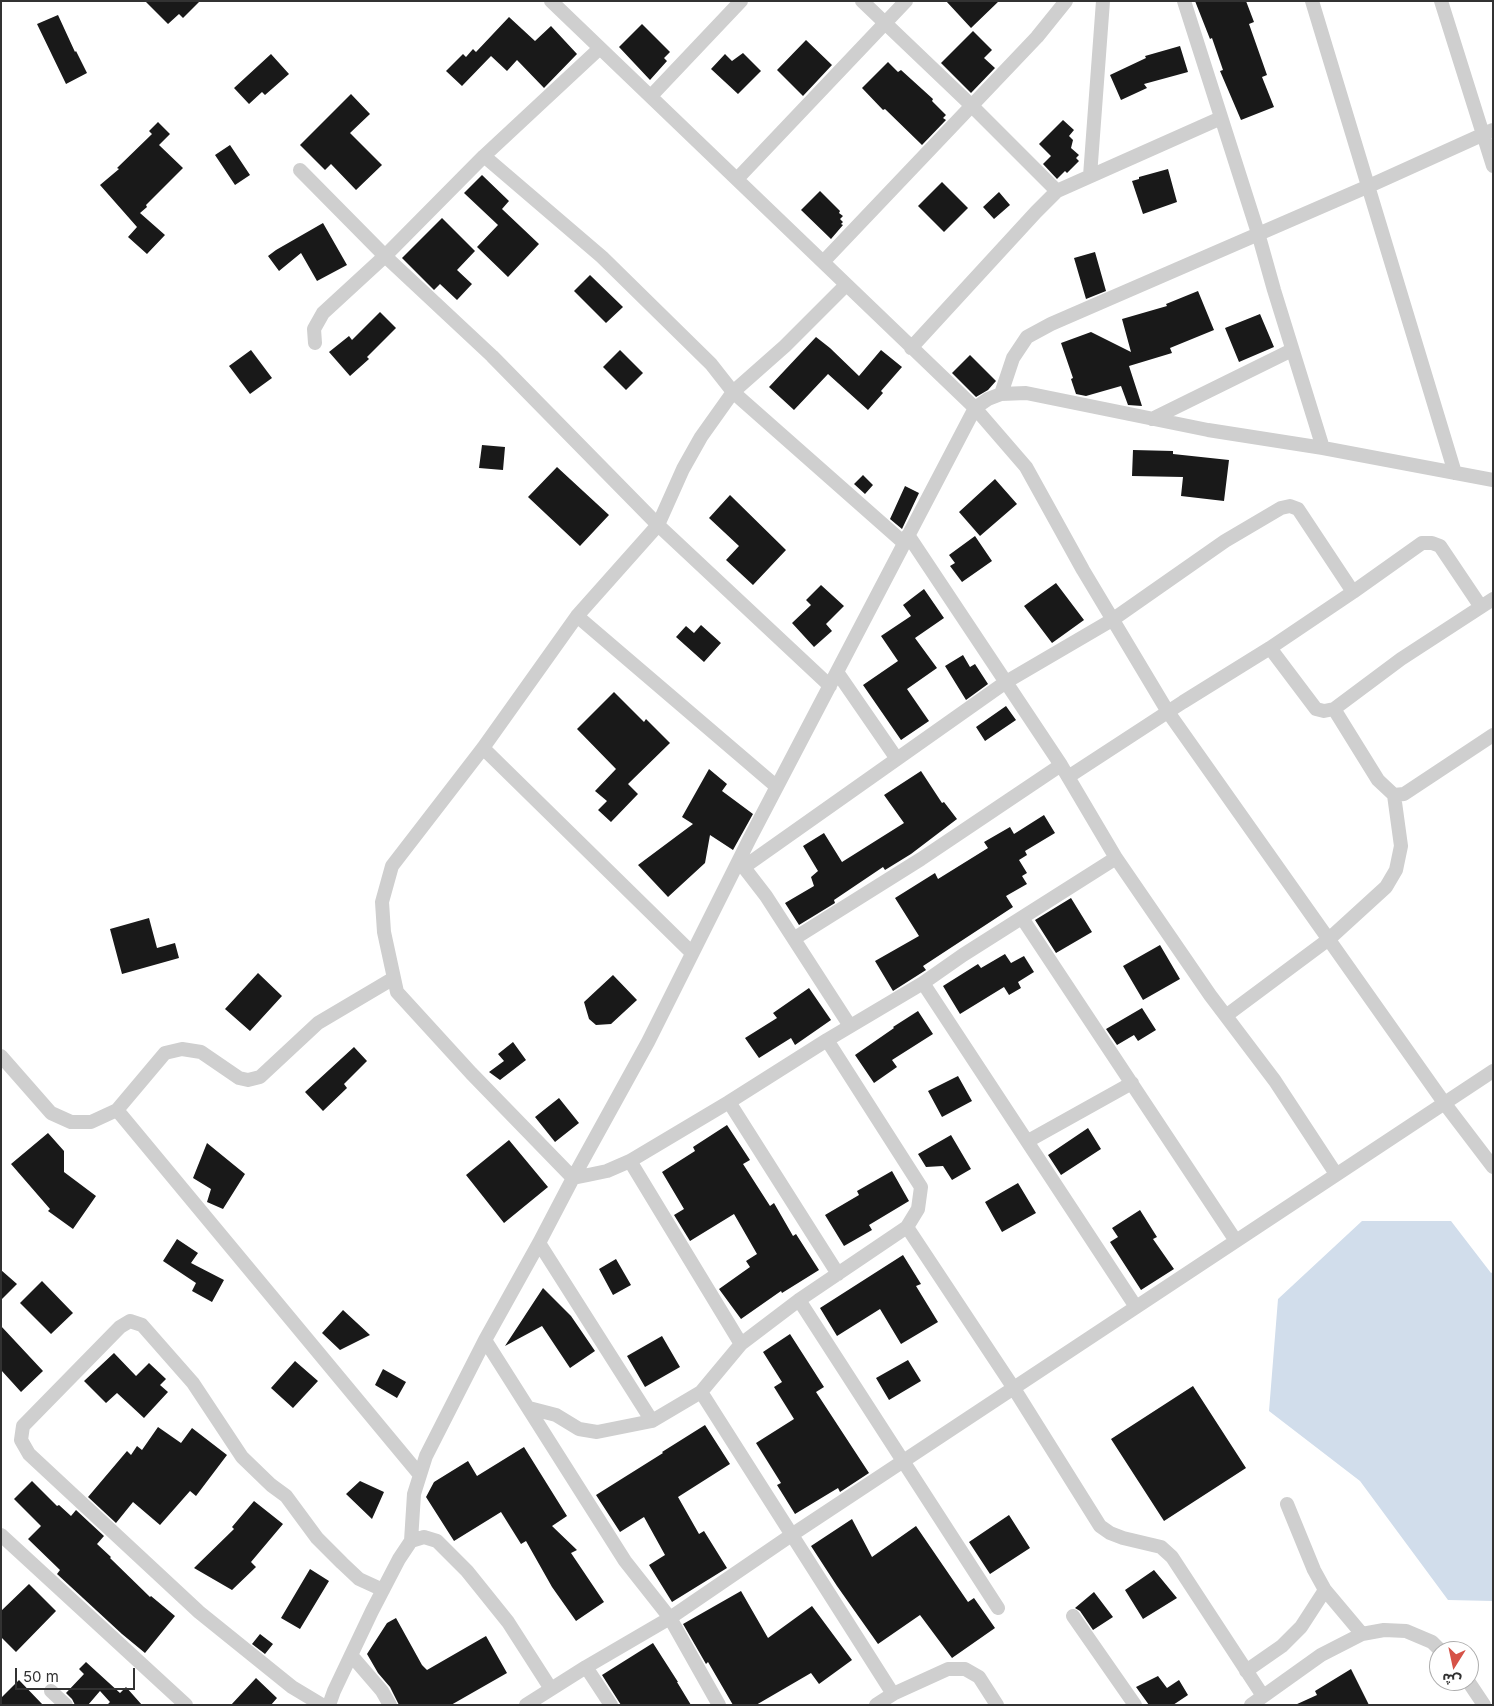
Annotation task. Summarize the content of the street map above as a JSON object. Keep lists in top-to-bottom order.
{
  "scale_bar": "50 m",
  "north": "bottom"
}
